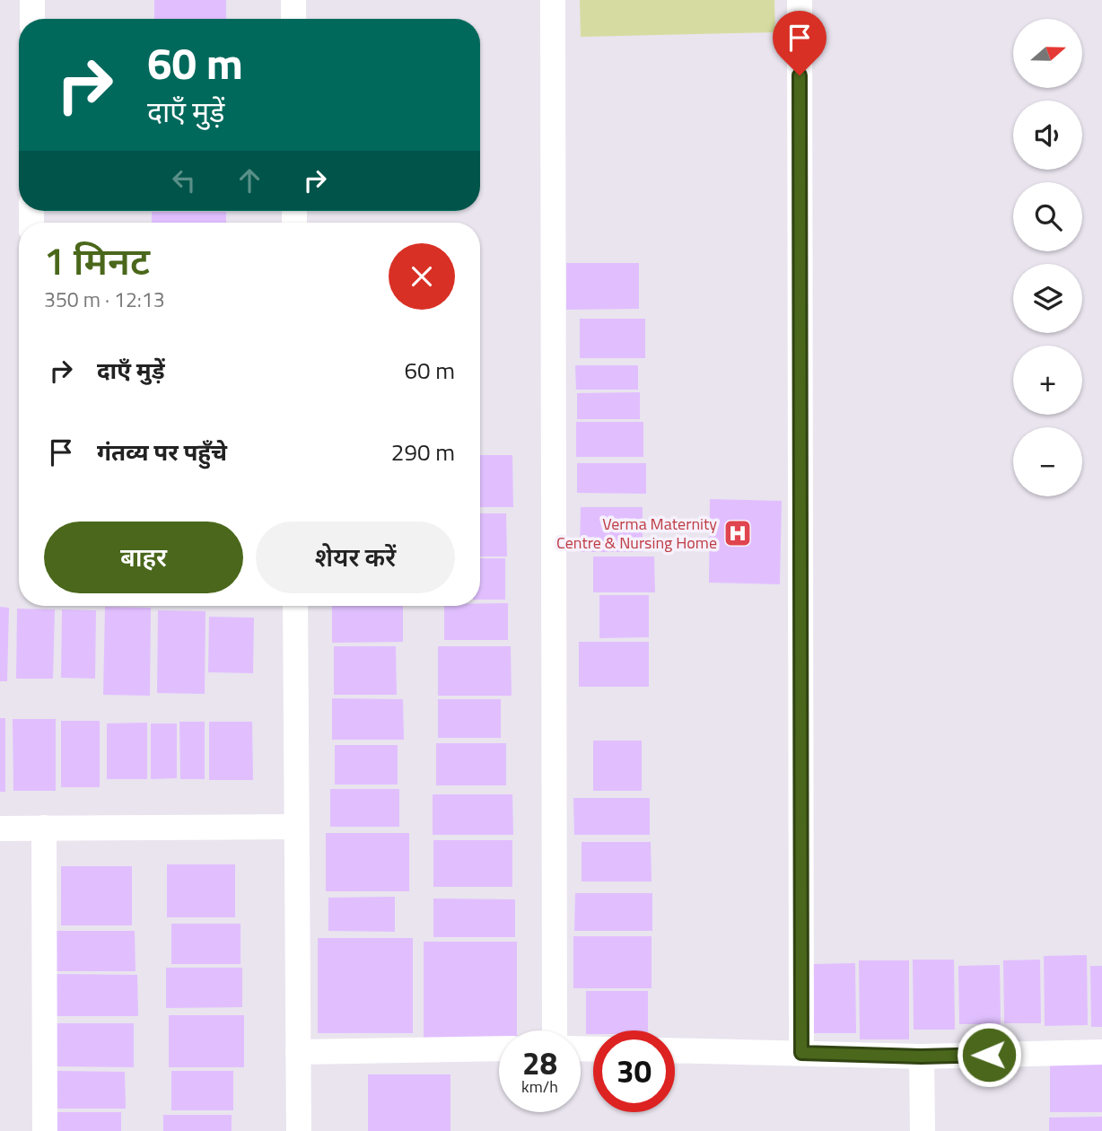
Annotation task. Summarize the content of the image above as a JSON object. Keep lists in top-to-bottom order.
{
  "places": {
    "hospital": ["Verma Maternity Centre & Nursing Home"]
  },
  "north": "right",
  "page": {
    "map_buttons": ["+", "−"],
    "turn": ["60 m", "दाएँ मुड़ें"],
    "heading": ["1 मिनट", "350 m · 12:13"],
    "list": [
      {
        "name": "दाएँ मुड़ें",
        "value": "60 m"
      },
      {
        "name": "गंतव्य पर पहुँचे",
        "value": "290 m"
      }
    ],
    "buttons": ["बाहर", "शेयर करें"],
    "speed": "28 km/h",
    "limit": "30"
  }
}
